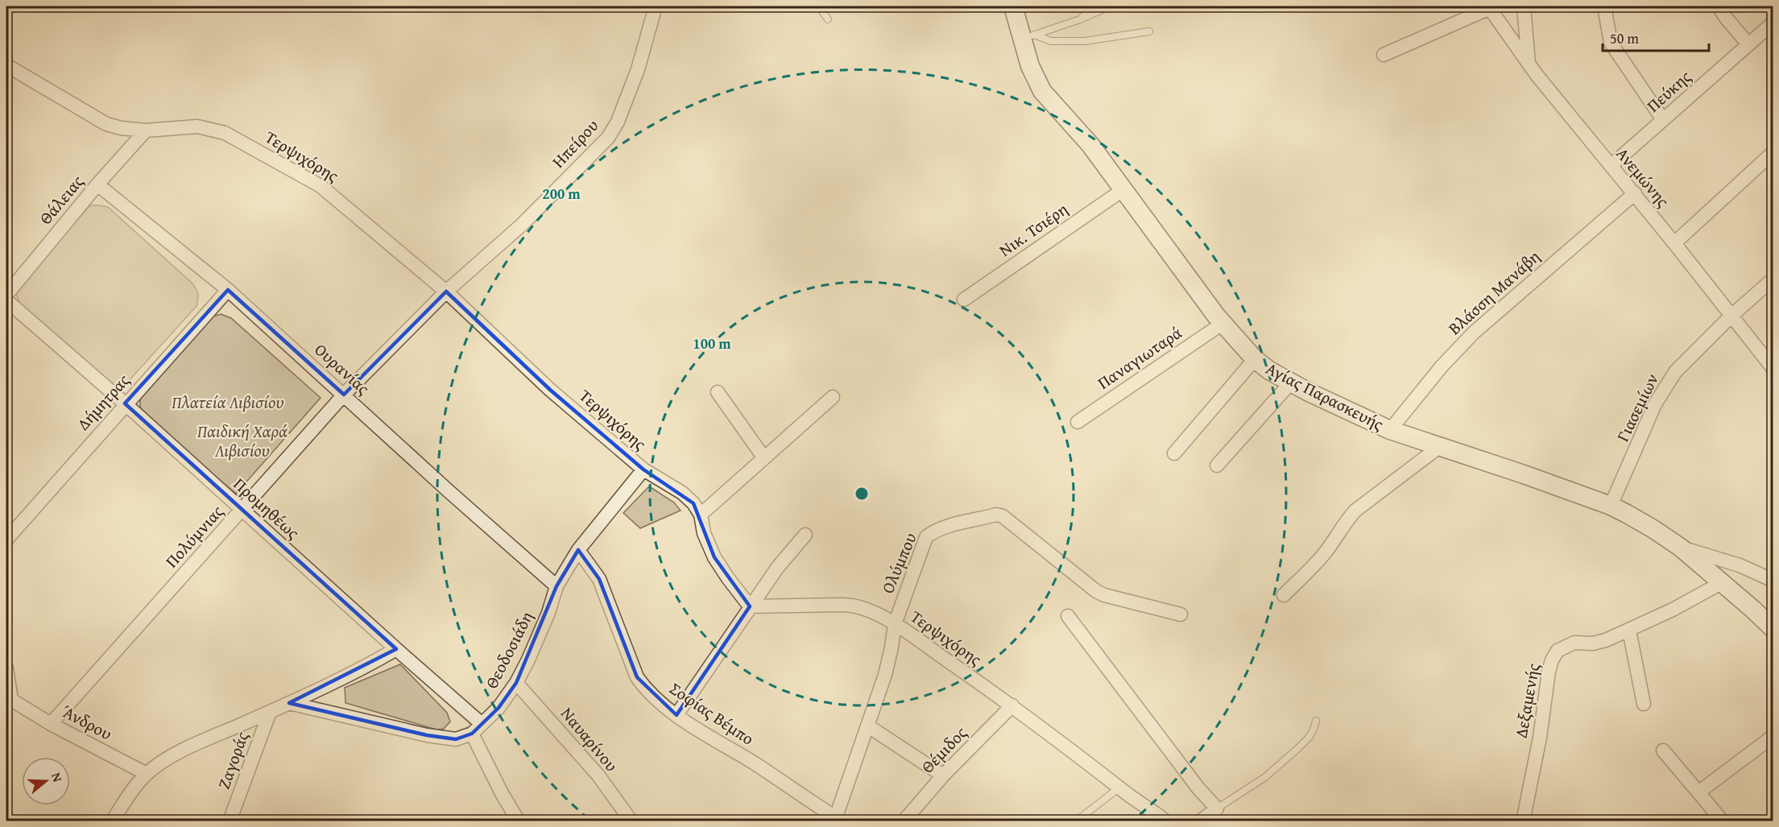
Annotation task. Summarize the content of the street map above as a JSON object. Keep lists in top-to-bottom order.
{
  "streets": {
    "street": [
      "Πεύκης",
      "Ηπείρου",
      "Τερψιχόρης",
      "Ανεμώνης",
      "Θάλειας",
      "Νικ. Τσιέρη",
      "Βλάσση Μανάβη",
      "Παναγιωταρά",
      "Ουρανίας",
      "Αγίας Παρασκευής",
      "Δήμητρας",
      "Γιασεμίων",
      "Προμηθέως",
      "Πολύμνιας",
      "Ολύμπου",
      "Θεοδοσιάδη",
      "Δεξαμενής",
      "Σοφίας Βέμπο",
      "Άνδρου",
      "Ναυαρίνου",
      "Θέμιδος",
      "Ζαγοράς"
    ]
  },
  "crossings": [
    ["Πεύκης", "Ανεμώνης"],
    ["Ηπείρου", "Τερψιχόρης"],
    ["Ηπείρου", "Πολύμνιας"],
    ["Τερψιχόρης", "Θάλειας"],
    ["Τερψιχόρης", "Πολύμνιας"],
    ["Τερψιχόρης", "Ολύμπου"],
    ["Τερψιχόρης", "Θεοδοσιάδη"],
    ["Τερψιχόρης", "Θέμιδος"],
    ["Ανεμώνης", "Βλάσση Μανάβη"],
    ["Ανεμώνης", "Γιασεμίων"],
    ["Θάλειας", "Ουρανίας"],
    ["Νικ. Τσιέρη", "Αγίας Παρασκευής"],
    ["Βλάσση Μανάβη", "Αγίας Παρασκευής"],
    ["Παναγιωταρά", "Αγίας Παρασκευής"],
    ["Ουρανίας", "Δήμητρας"],
    ["Ουρανίας", "Πολύμνιας"],
    ["Ουρανίας", "Θεοδοσιάδη"],
    ["Αγίας Παρασκευής", "Γιασεμίων"],
    ["Αγίας Παρασκευής", "Δεξαμενής"],
    ["Δήμητρας", "Προμηθέως"],
    ["Προμηθέως", "Πολύμνιας"],
    ["Προμηθέως", "Θεοδοσιάδη"],
    ["Πολύμνιας", "Άνδρου"],
    ["Ολύμπου", "Σοφίας Βέμπο"],
    ["Θεοδοσιάδη", "Σοφίας Βέμπο"],
    ["Θεοδοσιάδη", "Ναυαρίνου"]
  ],
  "parks": ["Πλατεία Λιβισίου", "Παιδική Χαρά Λιβισίου"],
  "scale_bar": "50 m",
  "north": "right",
  "rings": ["200 m", "100 m"]
}
